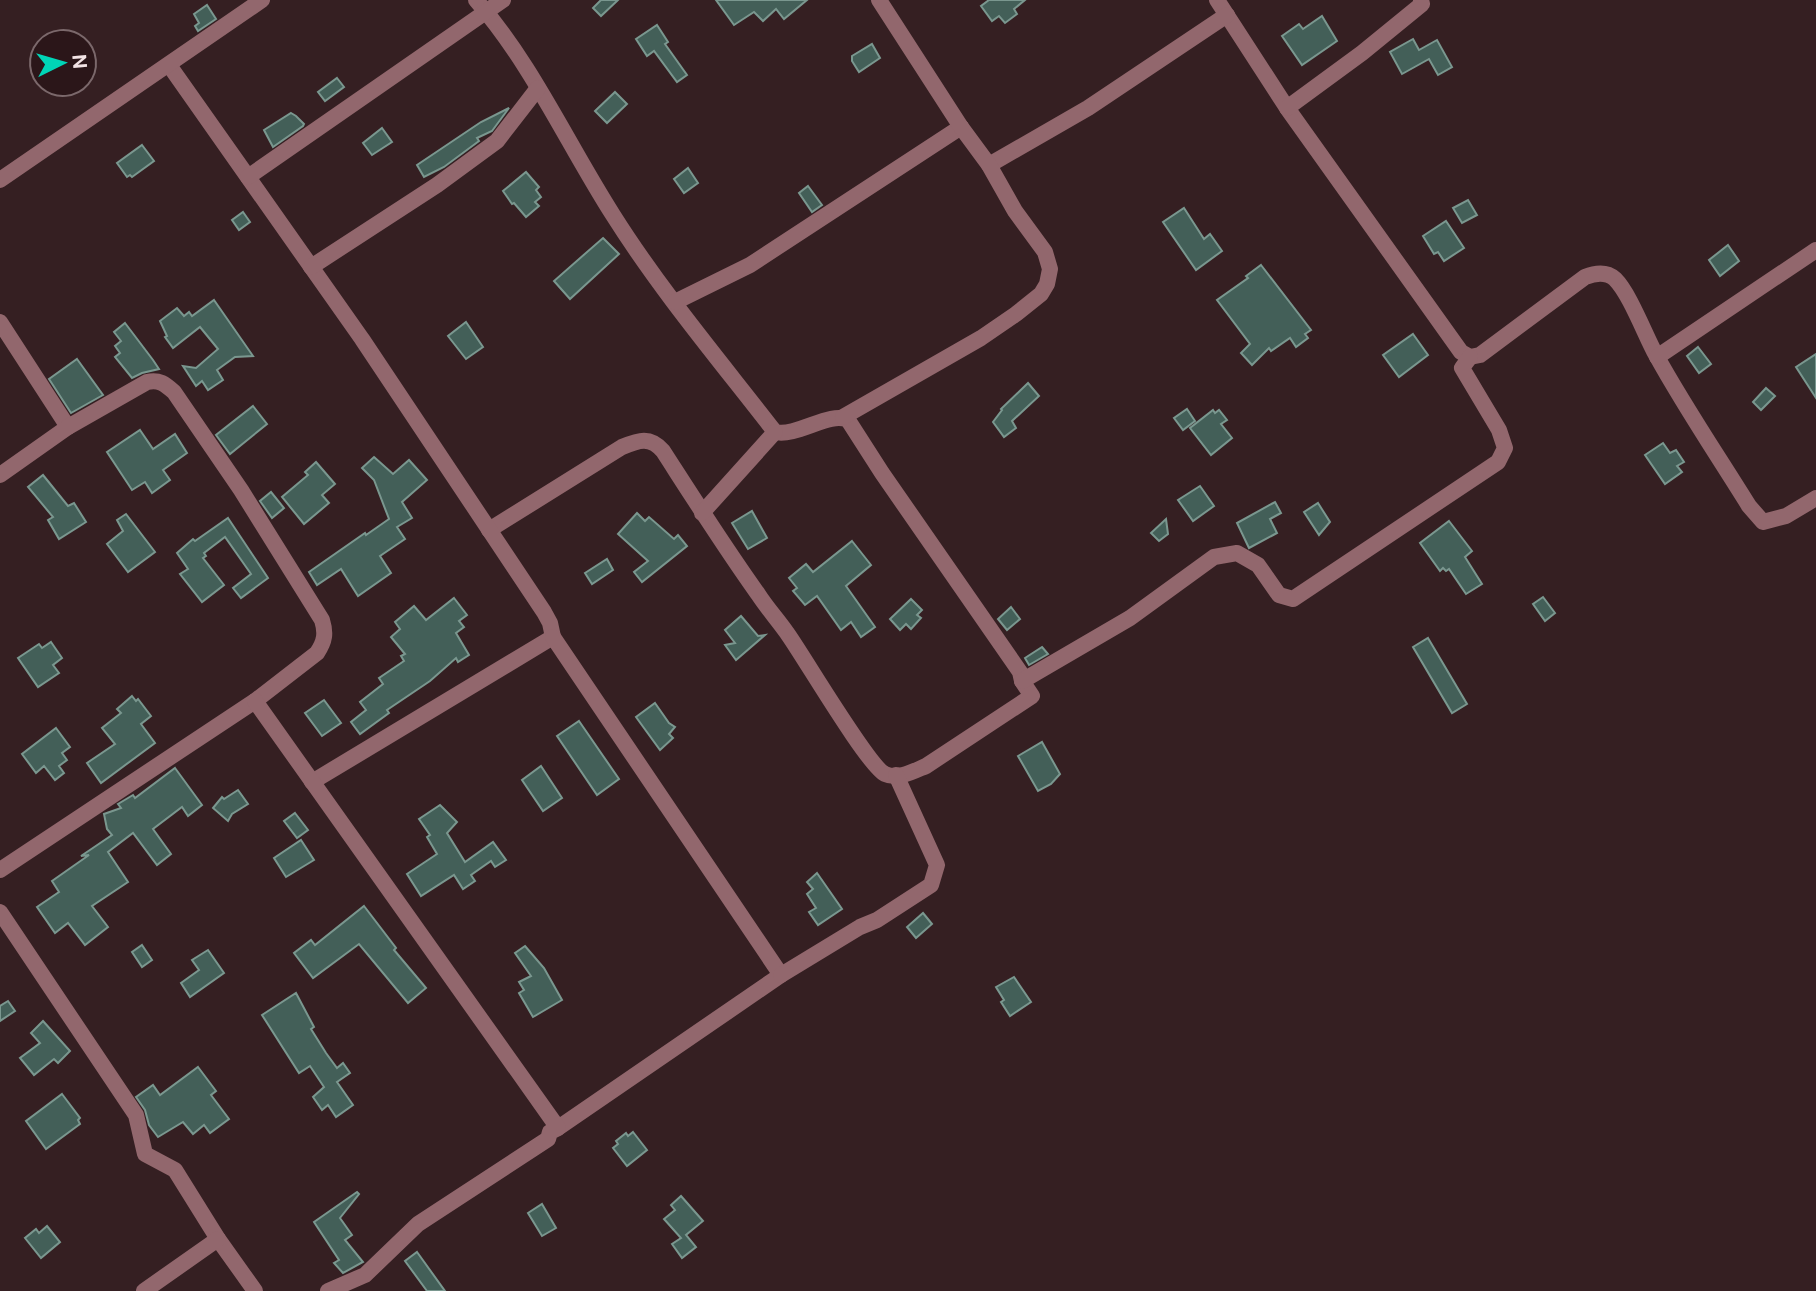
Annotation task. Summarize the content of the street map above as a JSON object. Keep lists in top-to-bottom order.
{
  "north": "right"
}
